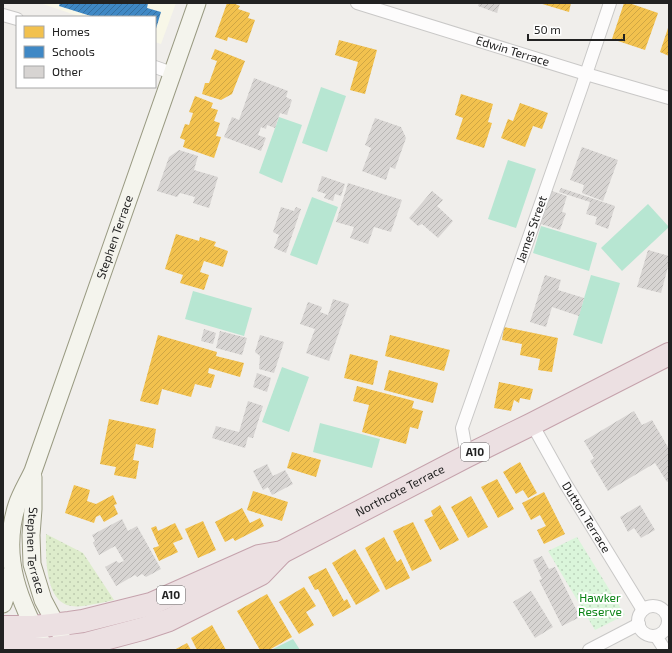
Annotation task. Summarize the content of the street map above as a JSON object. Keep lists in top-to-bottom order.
{
  "streets": {
    "highway": ["A10", "Northcote Terrace"],
    "main road": ["Stephen Terrace"],
    "street": ["Edwin Terrace", "James Street", "Dutton Terrace"]
  },
  "crossings": [
    ["Edwin Terrace", "James Street"],
    ["James Street", "Northcote Terrace"],
    ["Stephen Terrace", "A10"],
    ["Stephen Terrace", "Northcote Terrace"],
    ["A10", "Northcote Terrace"],
    ["Northcote Terrace", "Dutton Terrace"]
  ],
  "parks": ["Hawker Reserve"],
  "legend": ["Homes", "Schools", "Other"],
  "scale_bar": "50 m"
}
